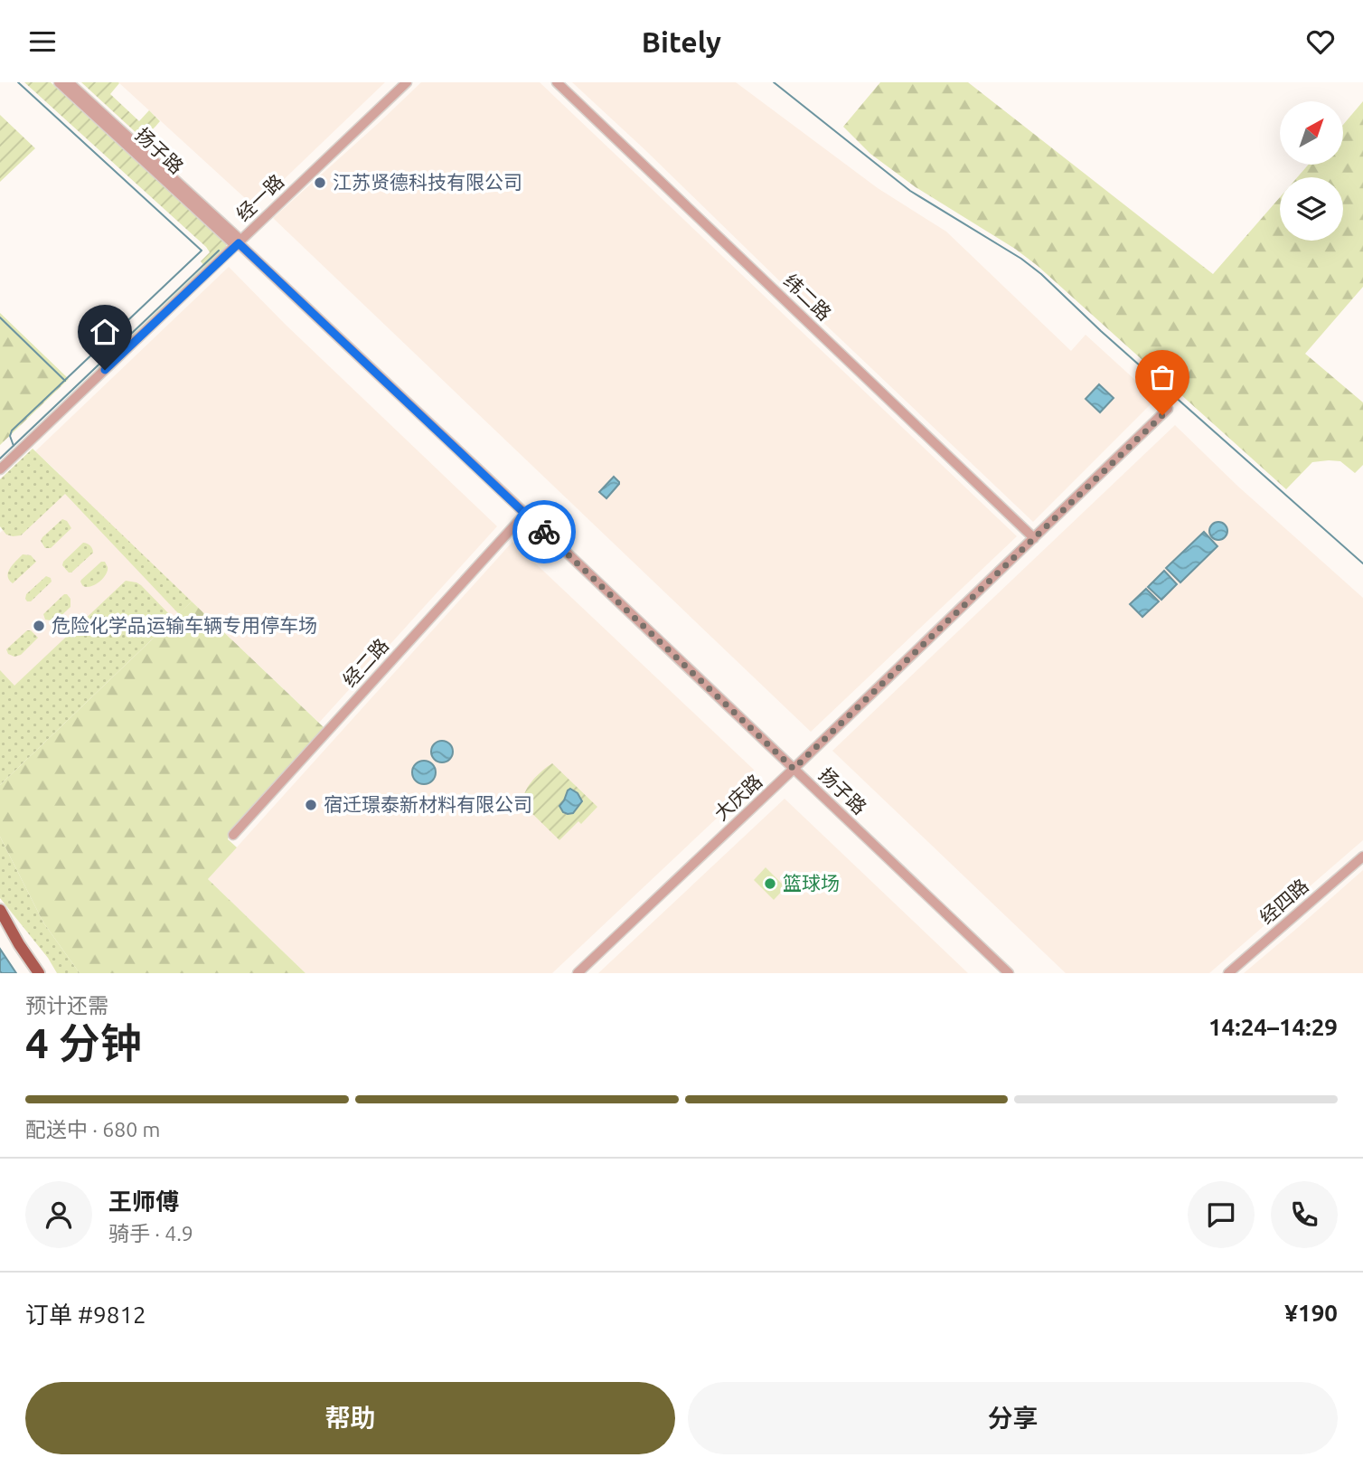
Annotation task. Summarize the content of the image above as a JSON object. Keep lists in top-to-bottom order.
{
  "streets": {
    "street": [
      "扬子路",
      "经一路",
      "纬二路",
      "经二路",
      "大庆路",
      "经四路"
    ]
  },
  "crossings": [
    ["扬子路", "经一路"],
    ["扬子路", "经二路"],
    ["扬子路", "大庆路"],
    ["纬二路", "大庆路"]
  ],
  "places": [
    "江苏贤德科技有限公司",
    "危险化学品运输车辆专用停车场",
    "宿迁璟泰新材料有限公司",
    "篮球场"
  ],
  "north": "top right",
  "page": {
    "header": "Bitely",
    "heading": ["4 分钟", "预计还需", "14:24–14:29"],
    "panel": [
      "王师傅",
      "骑手 · 4.9",
      "订单 #9812",
      "¥190"
    ],
    "bar": "配送中 · 680 m",
    "buttons": ["帮助", "分享"]
  }
}
